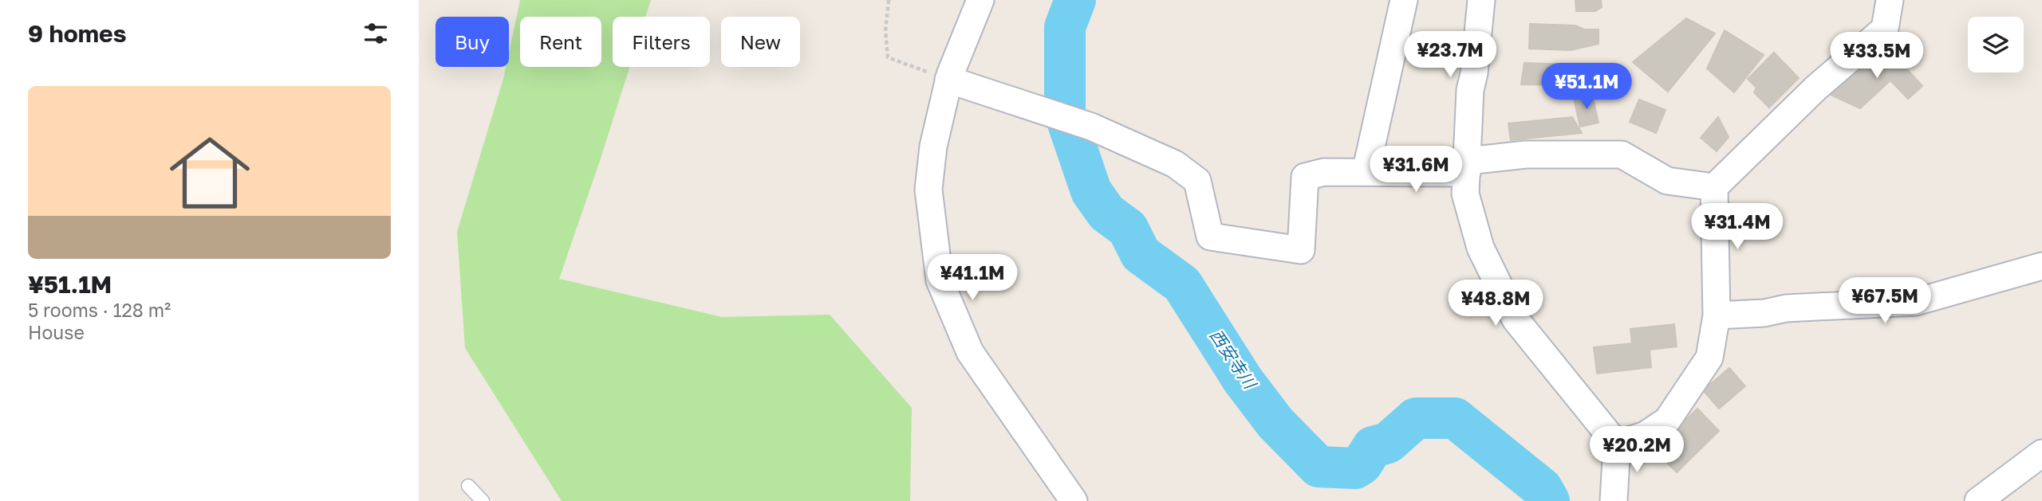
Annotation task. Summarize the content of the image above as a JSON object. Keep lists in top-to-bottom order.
{
  "water": ["西安寺川"],
  "page": {
    "heading": "9 homes",
    "chip": [
      "Buy",
      "Rent",
      "Filters",
      "New"
    ],
    "price": [
      "¥23.7M",
      "¥33.5M",
      "¥51.1M",
      "¥31.6M",
      "¥31.4M",
      "¥41.1M",
      "¥67.5M",
      "¥48.8M",
      "¥20.2M"
    ],
    "list": [
      {
        "name": "¥51.1M",
        "note": "5 rooms · 128 m² · House"
      }
    ]
  }
}
